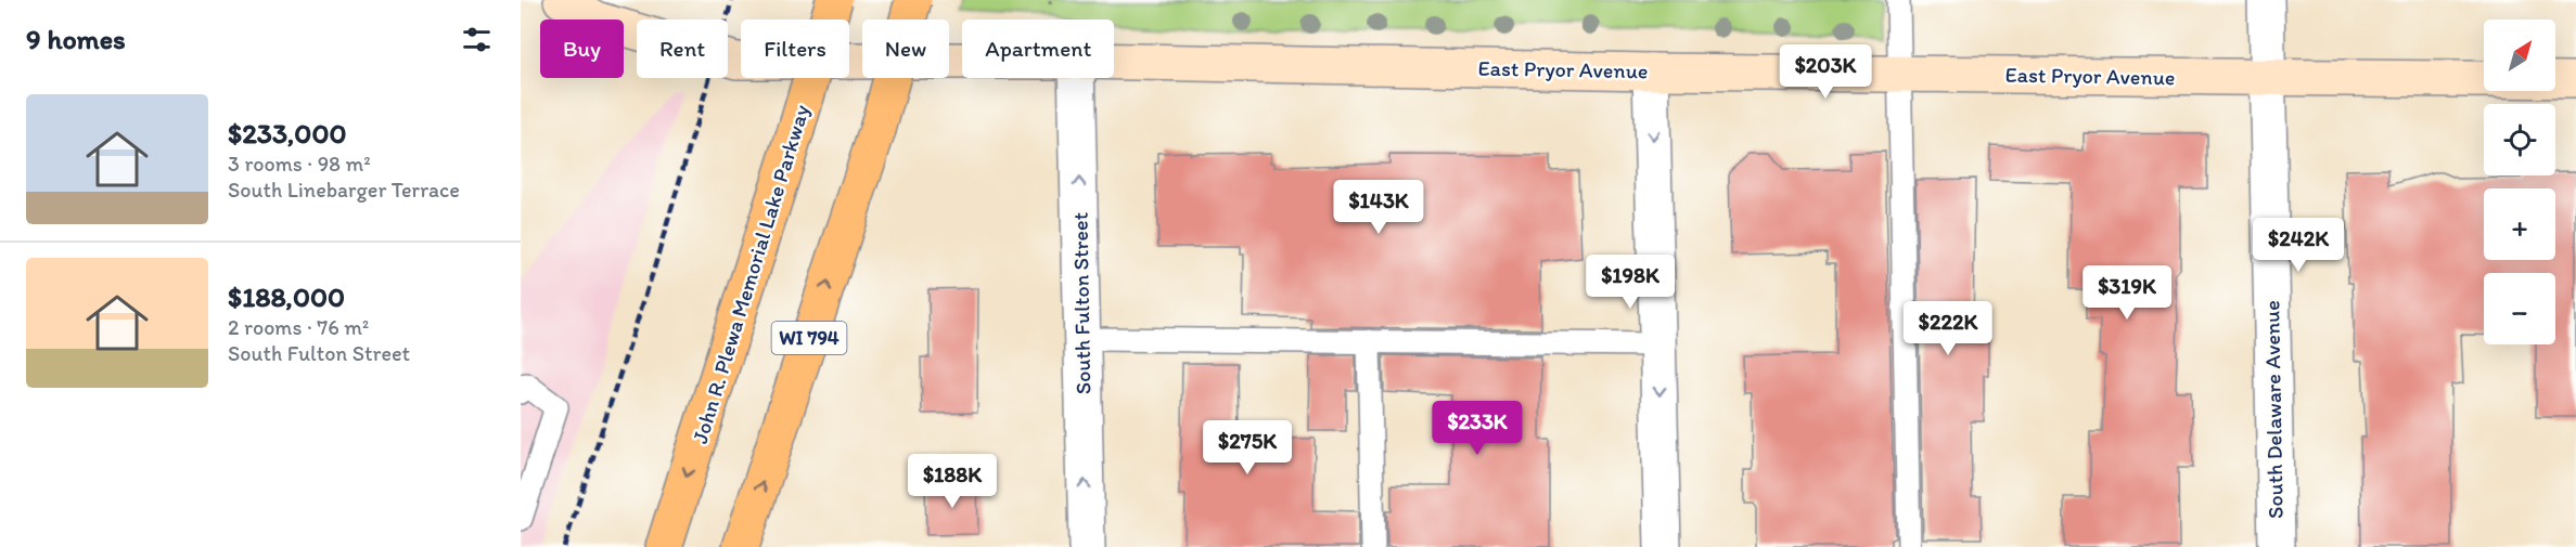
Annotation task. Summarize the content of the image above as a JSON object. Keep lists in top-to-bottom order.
{
  "streets": {
    "main road": ["John R. Plewa Memorial Lake Parkway", "WI 794"],
    "street": ["East Pryor Avenue", "South Fulton Street", "South Delaware Avenue"]
  },
  "crossings": [
    ["East Pryor Avenue", "South Delaware Avenue"]
  ],
  "one_way": ["South Fulton Street"],
  "north": "top right",
  "page": {
    "heading": "9 homes",
    "map_buttons": ["+", "−"],
    "chip": [
      "Buy",
      "Rent",
      "Filters",
      "New",
      "Apartment"
    ],
    "price": [
      "$203K",
      "$143K",
      "$242K",
      "$198K",
      "$319K",
      "$222K",
      "$233K",
      "$275K",
      "$188K"
    ],
    "list": [
      {
        "name": "$233,000",
        "note": "3 rooms · 98 m² · South Linebarger Terrace"
      },
      {
        "name": "$188,000",
        "note": "2 rooms · 76 m² · South Fulton Street"
      }
    ]
  }
}
